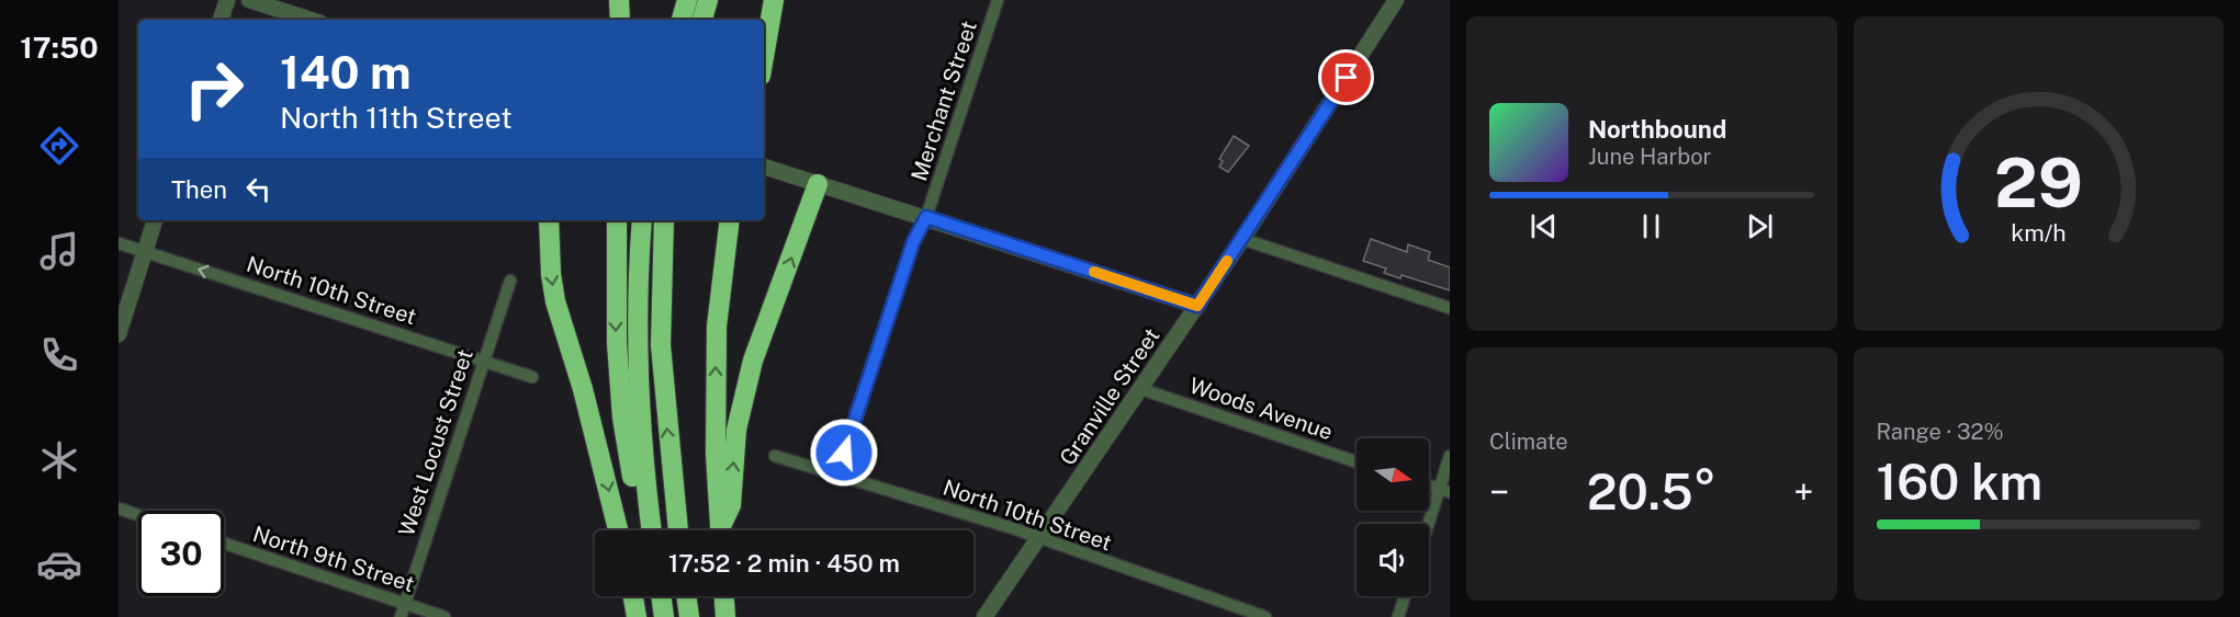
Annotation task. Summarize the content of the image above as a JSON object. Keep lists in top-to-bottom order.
{
  "streets": {
    "street": [
      "Merchant Street",
      "North 10th Street",
      "Granville Street",
      "Woods Avenue",
      "West Locust Street",
      "North 9th Street"
    ]
  },
  "crossings": [
    ["Merchant Street", "North 10th Street"],
    ["North 10th Street", "Granville Street"],
    ["North 10th Street", "West Locust Street"],
    ["Granville Street", "Woods Avenue"],
    ["West Locust Street", "North 9th Street"]
  ],
  "one_way": ["North 10th Street"],
  "north": "right",
  "page": {
    "tabs": "17:50",
    "turn": ["140 m", "North 11th Street"],
    "song": ["Northbound", "June Harbor"],
    "then": "Then",
    "tile": [
      "Climate",
      ["Range · 32%", "160 km"]
    ],
    "heat": ["−", "20.5°", "+"],
    "limit": "30",
    "trip": "17:52 · 2 min · 450 m",
    "gauge": ["29", "km/h"]
  }
}
